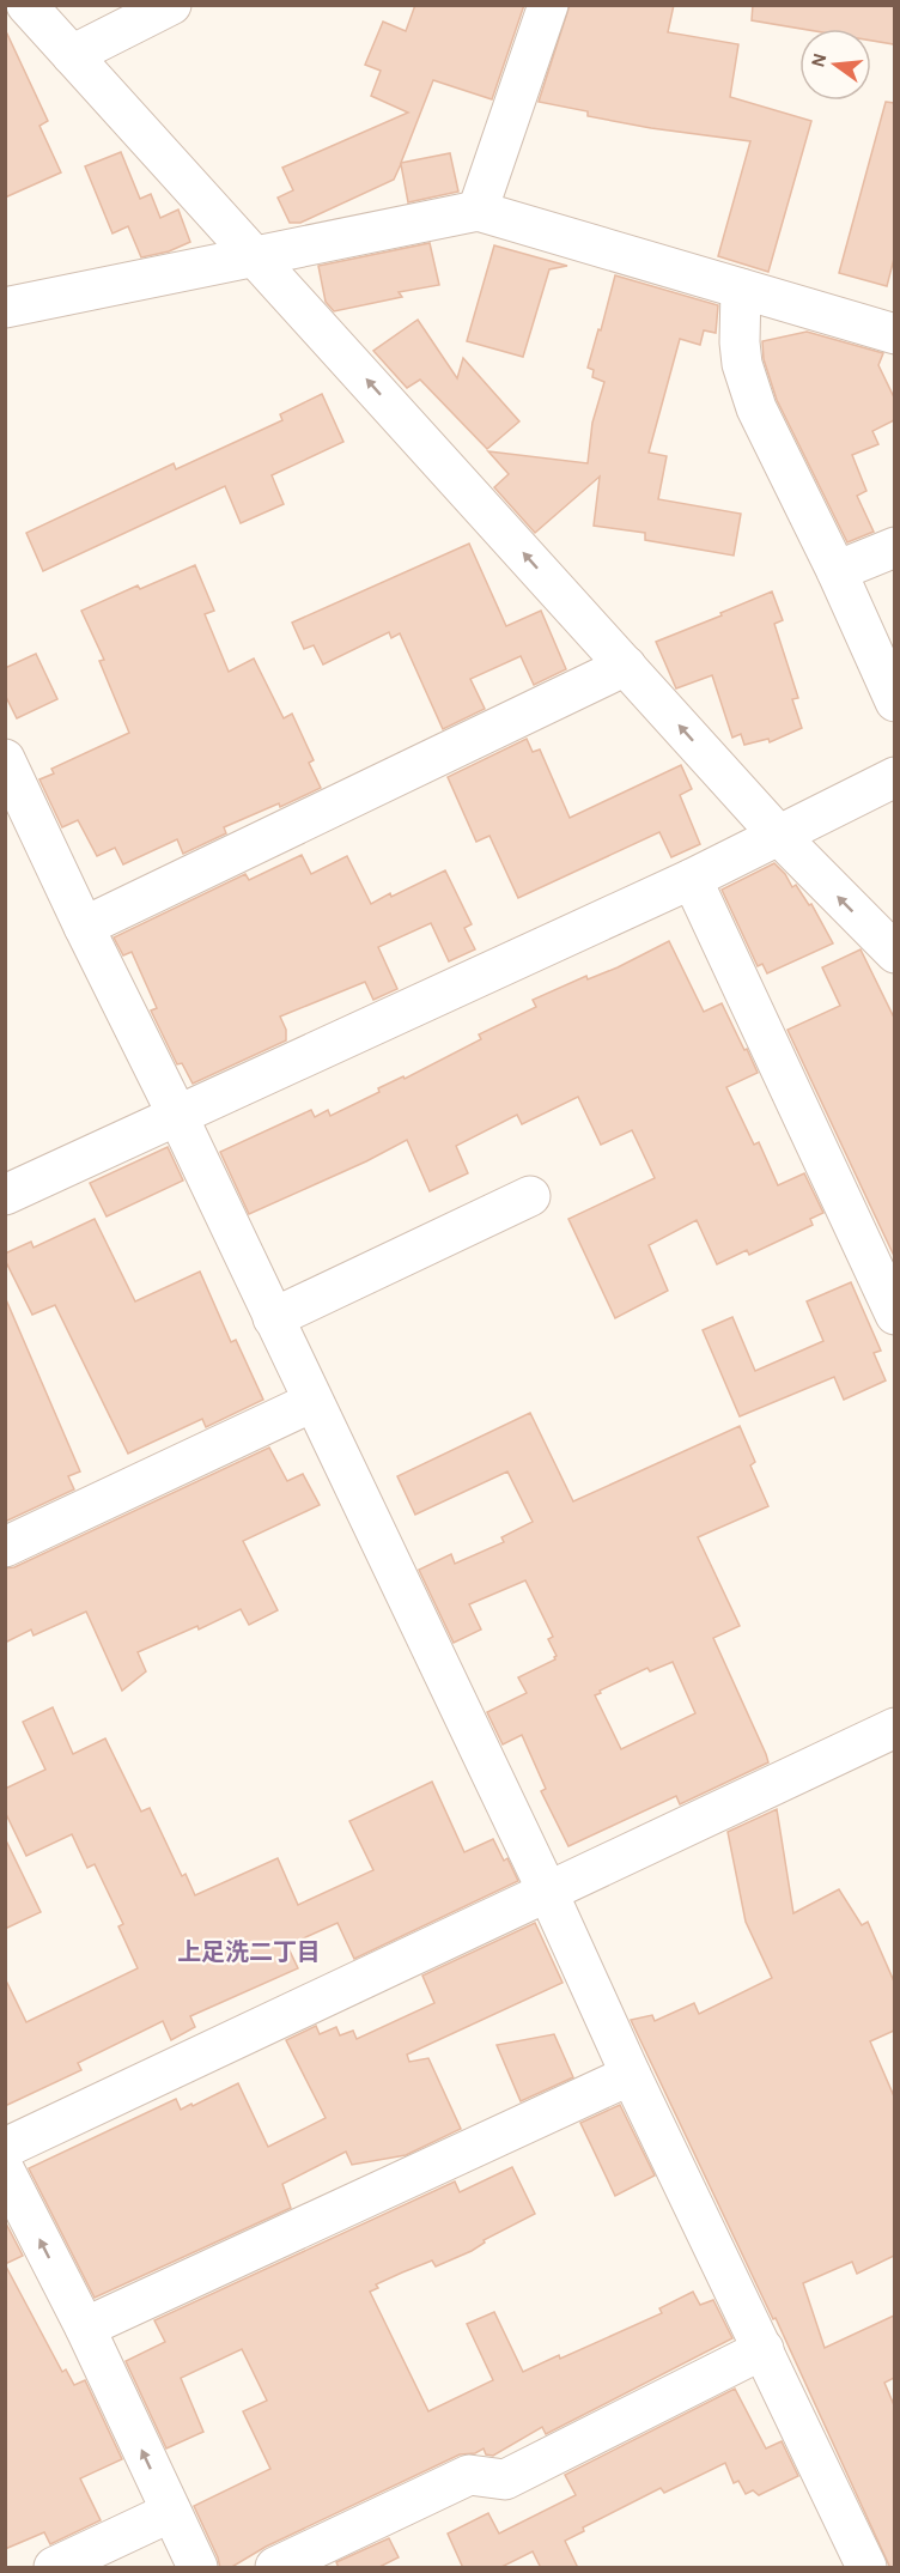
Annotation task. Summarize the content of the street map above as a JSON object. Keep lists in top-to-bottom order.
{
  "districts": ["上足洗二丁目"],
  "north": "left"
}
